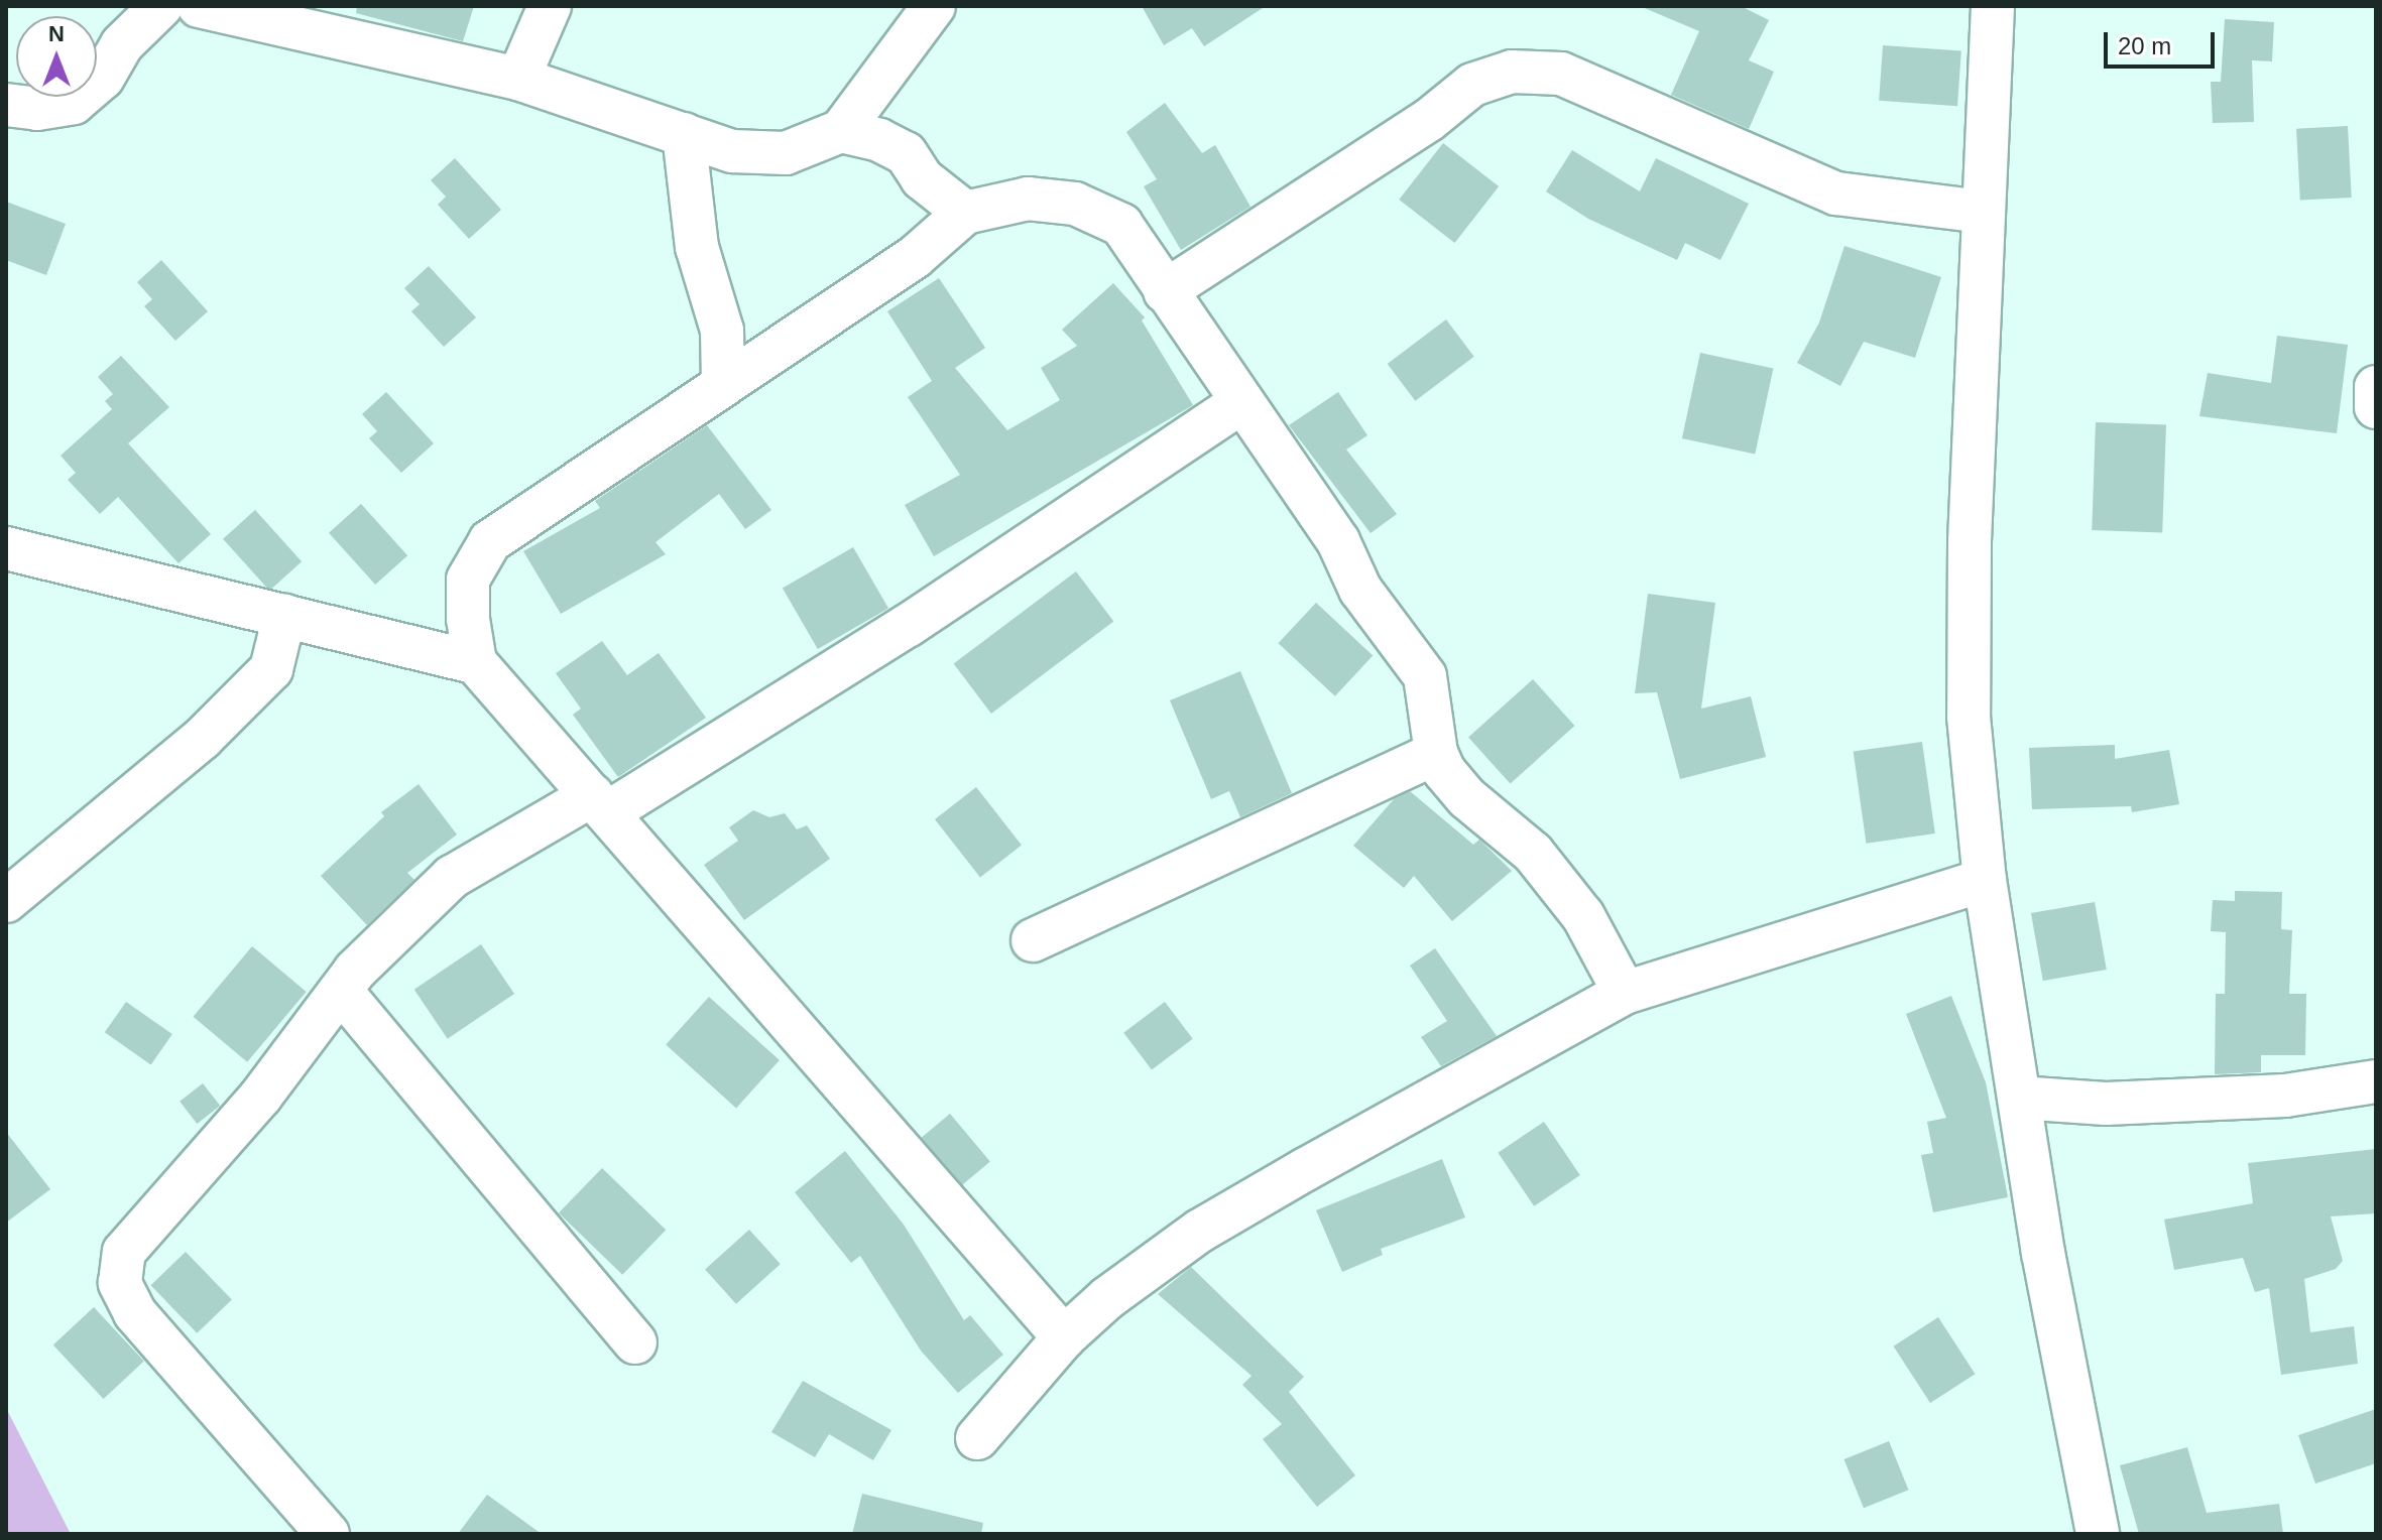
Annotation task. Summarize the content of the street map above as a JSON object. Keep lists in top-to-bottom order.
{
  "scale_bar": "20 m",
  "north": "top"
}
